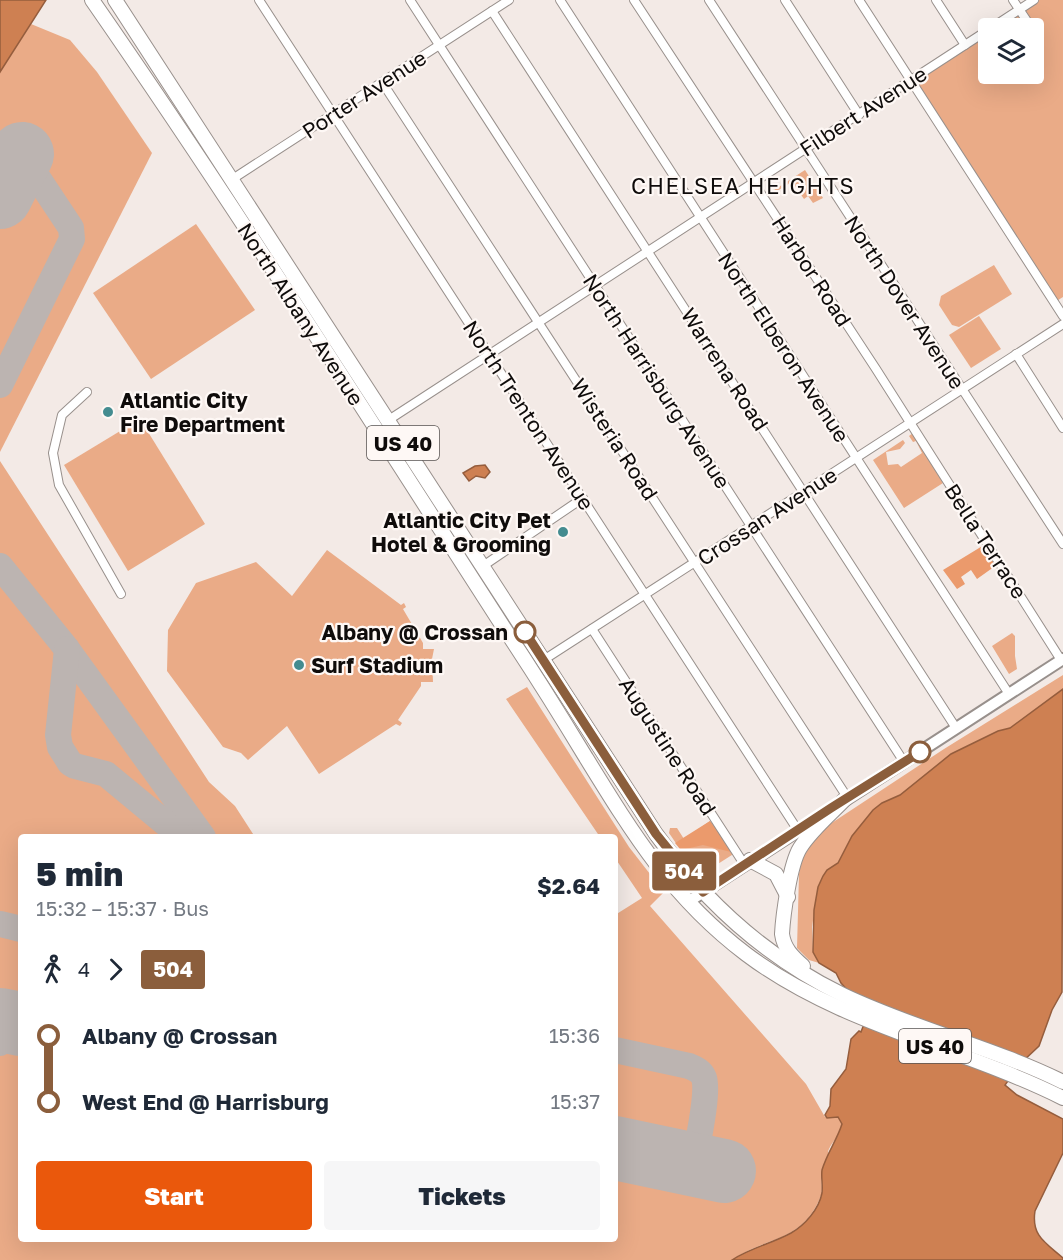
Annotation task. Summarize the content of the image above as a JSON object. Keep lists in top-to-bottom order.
{
  "streets": {
    "highway": ["North Albany Avenue", "US 40"],
    "street": [
      "Porter Avenue",
      "Filbert Avenue",
      "Harbor Road",
      "North Dover Avenue",
      "North Elberon Avenue",
      "Warrena Road",
      "North Harrisburg Avenue",
      "North Trenton Avenue",
      "Wisteria Road",
      "Crossan Avenue",
      "Bella Terrace",
      "Augustine Road"
    ]
  },
  "crossings": [
    ["Porter Avenue", "North Albany Avenue"],
    ["Porter Avenue", "Warrena Road"],
    ["Porter Avenue", "North Harrisburg Avenue"],
    ["Porter Avenue", "North Trenton Avenue"],
    ["Porter Avenue", "Wisteria Road"],
    ["Filbert Avenue", "Harbor Road"],
    ["Filbert Avenue", "North Dover Avenue"],
    ["Filbert Avenue", "North Albany Avenue"],
    ["Filbert Avenue", "North Elberon Avenue"],
    ["Filbert Avenue", "Warrena Road"],
    ["Filbert Avenue", "North Harrisburg Avenue"],
    ["Filbert Avenue", "North Trenton Avenue"],
    ["Filbert Avenue", "Wisteria Road"],
    ["Harbor Road", "Crossan Avenue"],
    ["Harbor Road", "Bella Terrace"],
    ["North Dover Avenue", "Crossan Avenue"],
    ["North Albany Avenue", "Crossan Avenue"],
    ["North Elberon Avenue", "Crossan Avenue"],
    ["Warrena Road", "Crossan Avenue"],
    ["North Harrisburg Avenue", "Crossan Avenue"],
    ["North Trenton Avenue", "Crossan Avenue"],
    ["Wisteria Road", "Crossan Avenue"],
    ["Crossan Avenue", "Bella Terrace"],
    ["Crossan Avenue", "Augustine Road"]
  ],
  "districts": ["CHELSEA HEIGHTS"],
  "places": [
    "Atlantic City Fire Department",
    "Atlantic City Pet Hotel & Grooming",
    "Albany @ Crossan",
    "Surf Stadium"
  ],
  "lines": ["bus line 504"],
  "page": {
    "on_map": "504",
    "heading": ["5 min", "15:32 – 15:37 · Bus", "$2.64"],
    "legs": ["4", "504"],
    "list": [
      {
        "name": "Albany @ Crossan",
        "value": "15:36"
      },
      {
        "name": "West End @ Harrisburg",
        "value": "15:37"
      }
    ],
    "buttons": ["Start", "Tickets"]
  }
}
